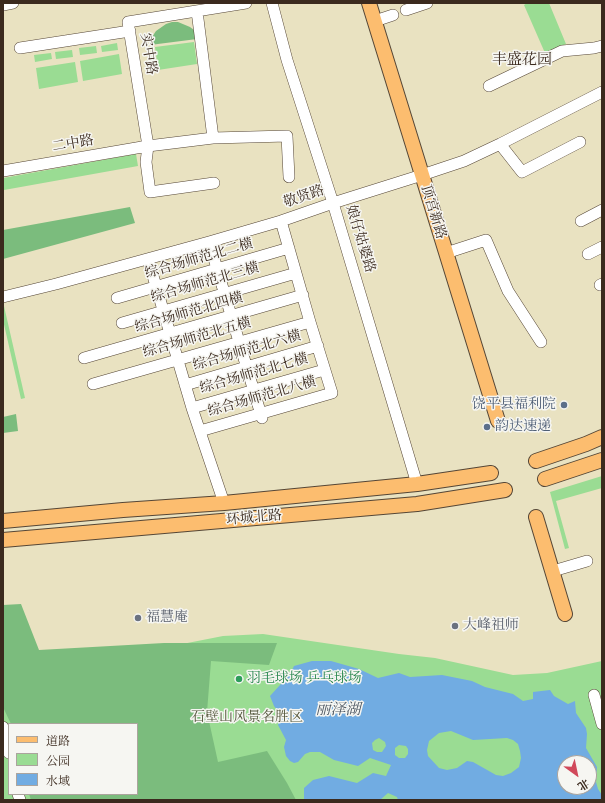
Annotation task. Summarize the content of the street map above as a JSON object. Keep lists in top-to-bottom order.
{
  "streets": {
    "main road": ["顶宫新路", "环城北路"],
    "street": [
      "实中路",
      "二中路",
      "敬贤路",
      "娘仔姑婆路",
      "综合场师范北二横",
      "综合场师范北三横",
      "综合场师范北四横",
      "综合场师范北五横",
      "综合场师范北六横",
      "综合场师范北七横",
      "综合场师范北八横"
    ]
  },
  "crossings": [
    ["实中路", "二中路"],
    ["敬贤路", "顶宫新路"],
    ["敬贤路", "娘仔姑婆路"],
    ["娘仔姑婆路", "环城北路"],
    ["综合场师范北七横", "综合场师范北八横"]
  ],
  "districts": ["丰盛花园"],
  "water": ["丽泽湖"],
  "parks": ["石壁山风景名胜区"],
  "places": [
    "饶平县福利院",
    "韵达速递",
    "福慧庵",
    "大峰祖师",
    "羽毛球场 乒乓球场"
  ],
  "legend": ["道路", "公园", "水域"],
  "north": "bottom right"
}
